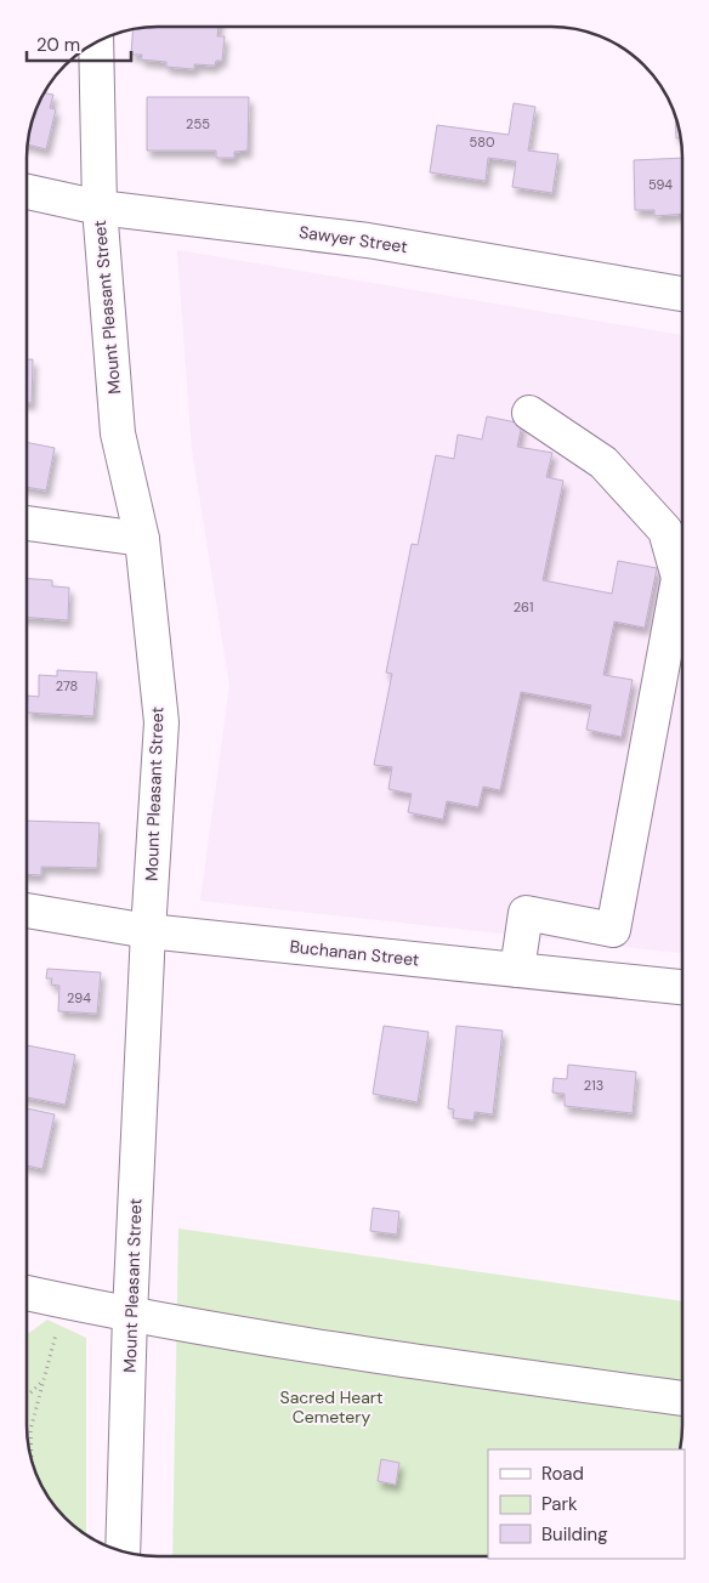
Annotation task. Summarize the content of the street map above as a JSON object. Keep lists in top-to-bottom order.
{
  "streets": {
    "street": ["Sawyer Street", "Mount Pleasant Street", "Buchanan Street"]
  },
  "crossings": [
    ["Sawyer Street", "Mount Pleasant Street"],
    ["Mount Pleasant Street", "Buchanan Street"]
  ],
  "parks": ["Sacred Heart Cemetery"],
  "house_numbers": [
    "255",
    "580",
    "594",
    "261",
    "278",
    "294",
    "213"
  ],
  "legend": ["Road", "Park", "Building"],
  "scale_bar": "20 m"
}
